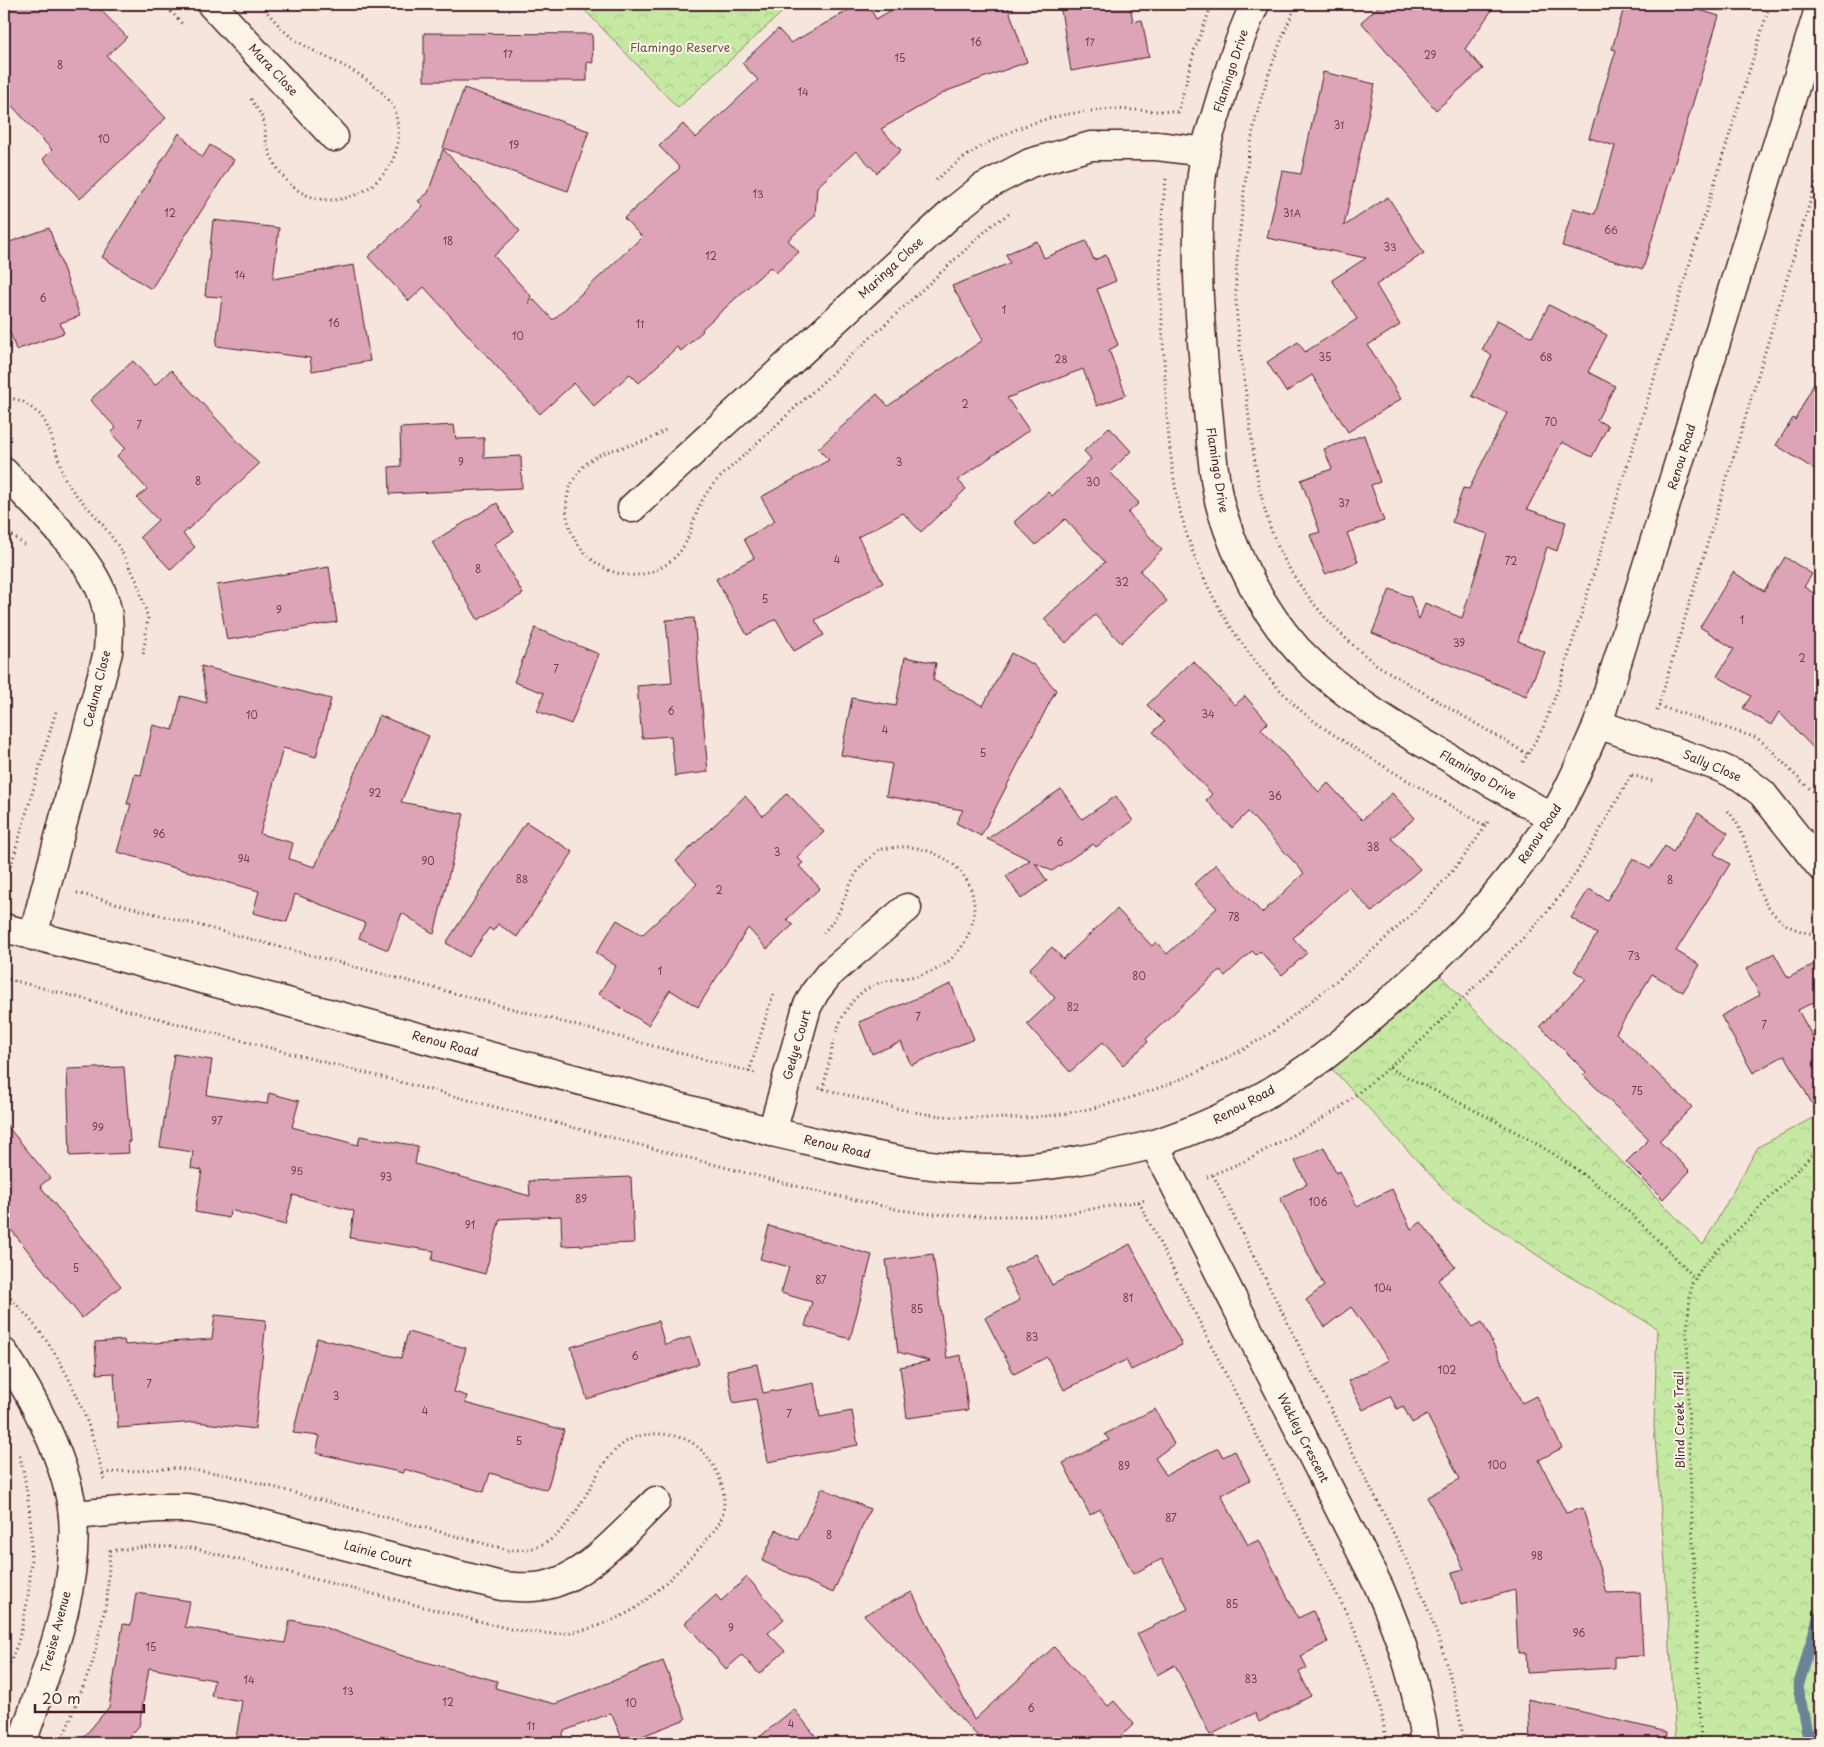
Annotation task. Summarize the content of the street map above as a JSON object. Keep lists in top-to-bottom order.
{
  "streets": {
    "street": [
      "Mara Close",
      "Flamingo Drive",
      "Maringa Close",
      "Renou Road",
      "Ceduna Close",
      "Sally Close",
      "Gedye Court",
      "Wakley Crescent",
      "Lainie Court",
      "Tresise Avenue"
    ],
    "path": ["Blind Creek Trail"]
  },
  "crossings": [
    ["Flamingo Drive", "Maringa Close"],
    ["Flamingo Drive", "Renou Road"],
    ["Renou Road", "Ceduna Close"],
    ["Renou Road", "Sally Close"],
    ["Renou Road", "Gedye Court"],
    ["Renou Road", "Wakley Crescent"],
    ["Lainie Court", "Tresise Avenue"]
  ],
  "parks": ["Flamingo Reserve"],
  "house_numbers": [
    "16",
    "17",
    "17",
    "29",
    "15",
    "8",
    "14",
    "31",
    "10",
    "19",
    "13",
    "12",
    "31A",
    "66",
    "18",
    "33",
    "12",
    "14",
    "6",
    "1",
    "16",
    "11",
    "10",
    "35",
    "68",
    "28",
    "2",
    "70",
    "7",
    "9",
    "3",
    "8",
    "30",
    "37",
    "4",
    "72",
    "8",
    "32",
    "5",
    "9",
    "1",
    "39",
    "2",
    "7",
    "6",
    "34",
    "10",
    "4",
    "5",
    "92",
    "36",
    "96",
    "6",
    "38",
    "3",
    "94",
    "90",
    "88",
    "8",
    "2",
    "78",
    "73",
    "1",
    "80",
    "82",
    "7",
    "7",
    "75",
    "97",
    "99",
    "95",
    "93",
    "89",
    "106",
    "91",
    "5",
    "87",
    "104",
    "81",
    "85",
    "83",
    "6",
    "102",
    "7",
    "3",
    "4",
    "7",
    "5",
    "100",
    "89",
    "87",
    "8",
    "98",
    "85",
    "9",
    "96",
    "15",
    "83",
    "14",
    "13",
    "12",
    "10",
    "6",
    "4",
    "11"
  ],
  "scale_bar": "20 m"
}
